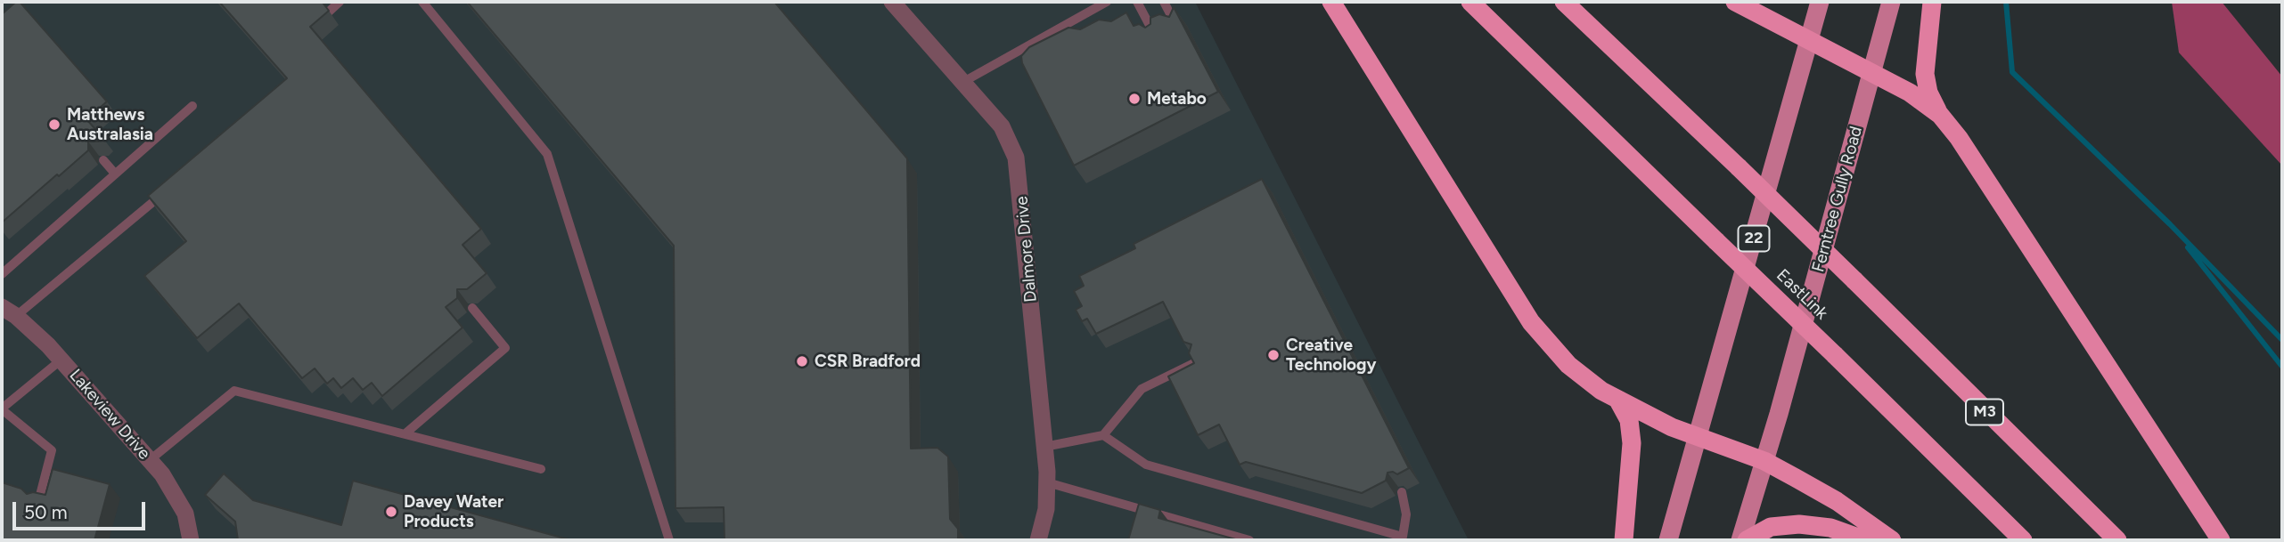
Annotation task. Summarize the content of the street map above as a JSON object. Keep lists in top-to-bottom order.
{
  "streets": {
    "highway": ["EastLink", "M3"],
    "main road": ["Ferntree Gully Road", "22"],
    "street": ["Dalmore Drive", "Lakeview Drive"]
  },
  "places": [
    "Metabo",
    "Matthews Australasia",
    "Creative Technology",
    "CSR Bradford",
    "Davey Water Products"
  ],
  "scale_bar": "50 m"
}
